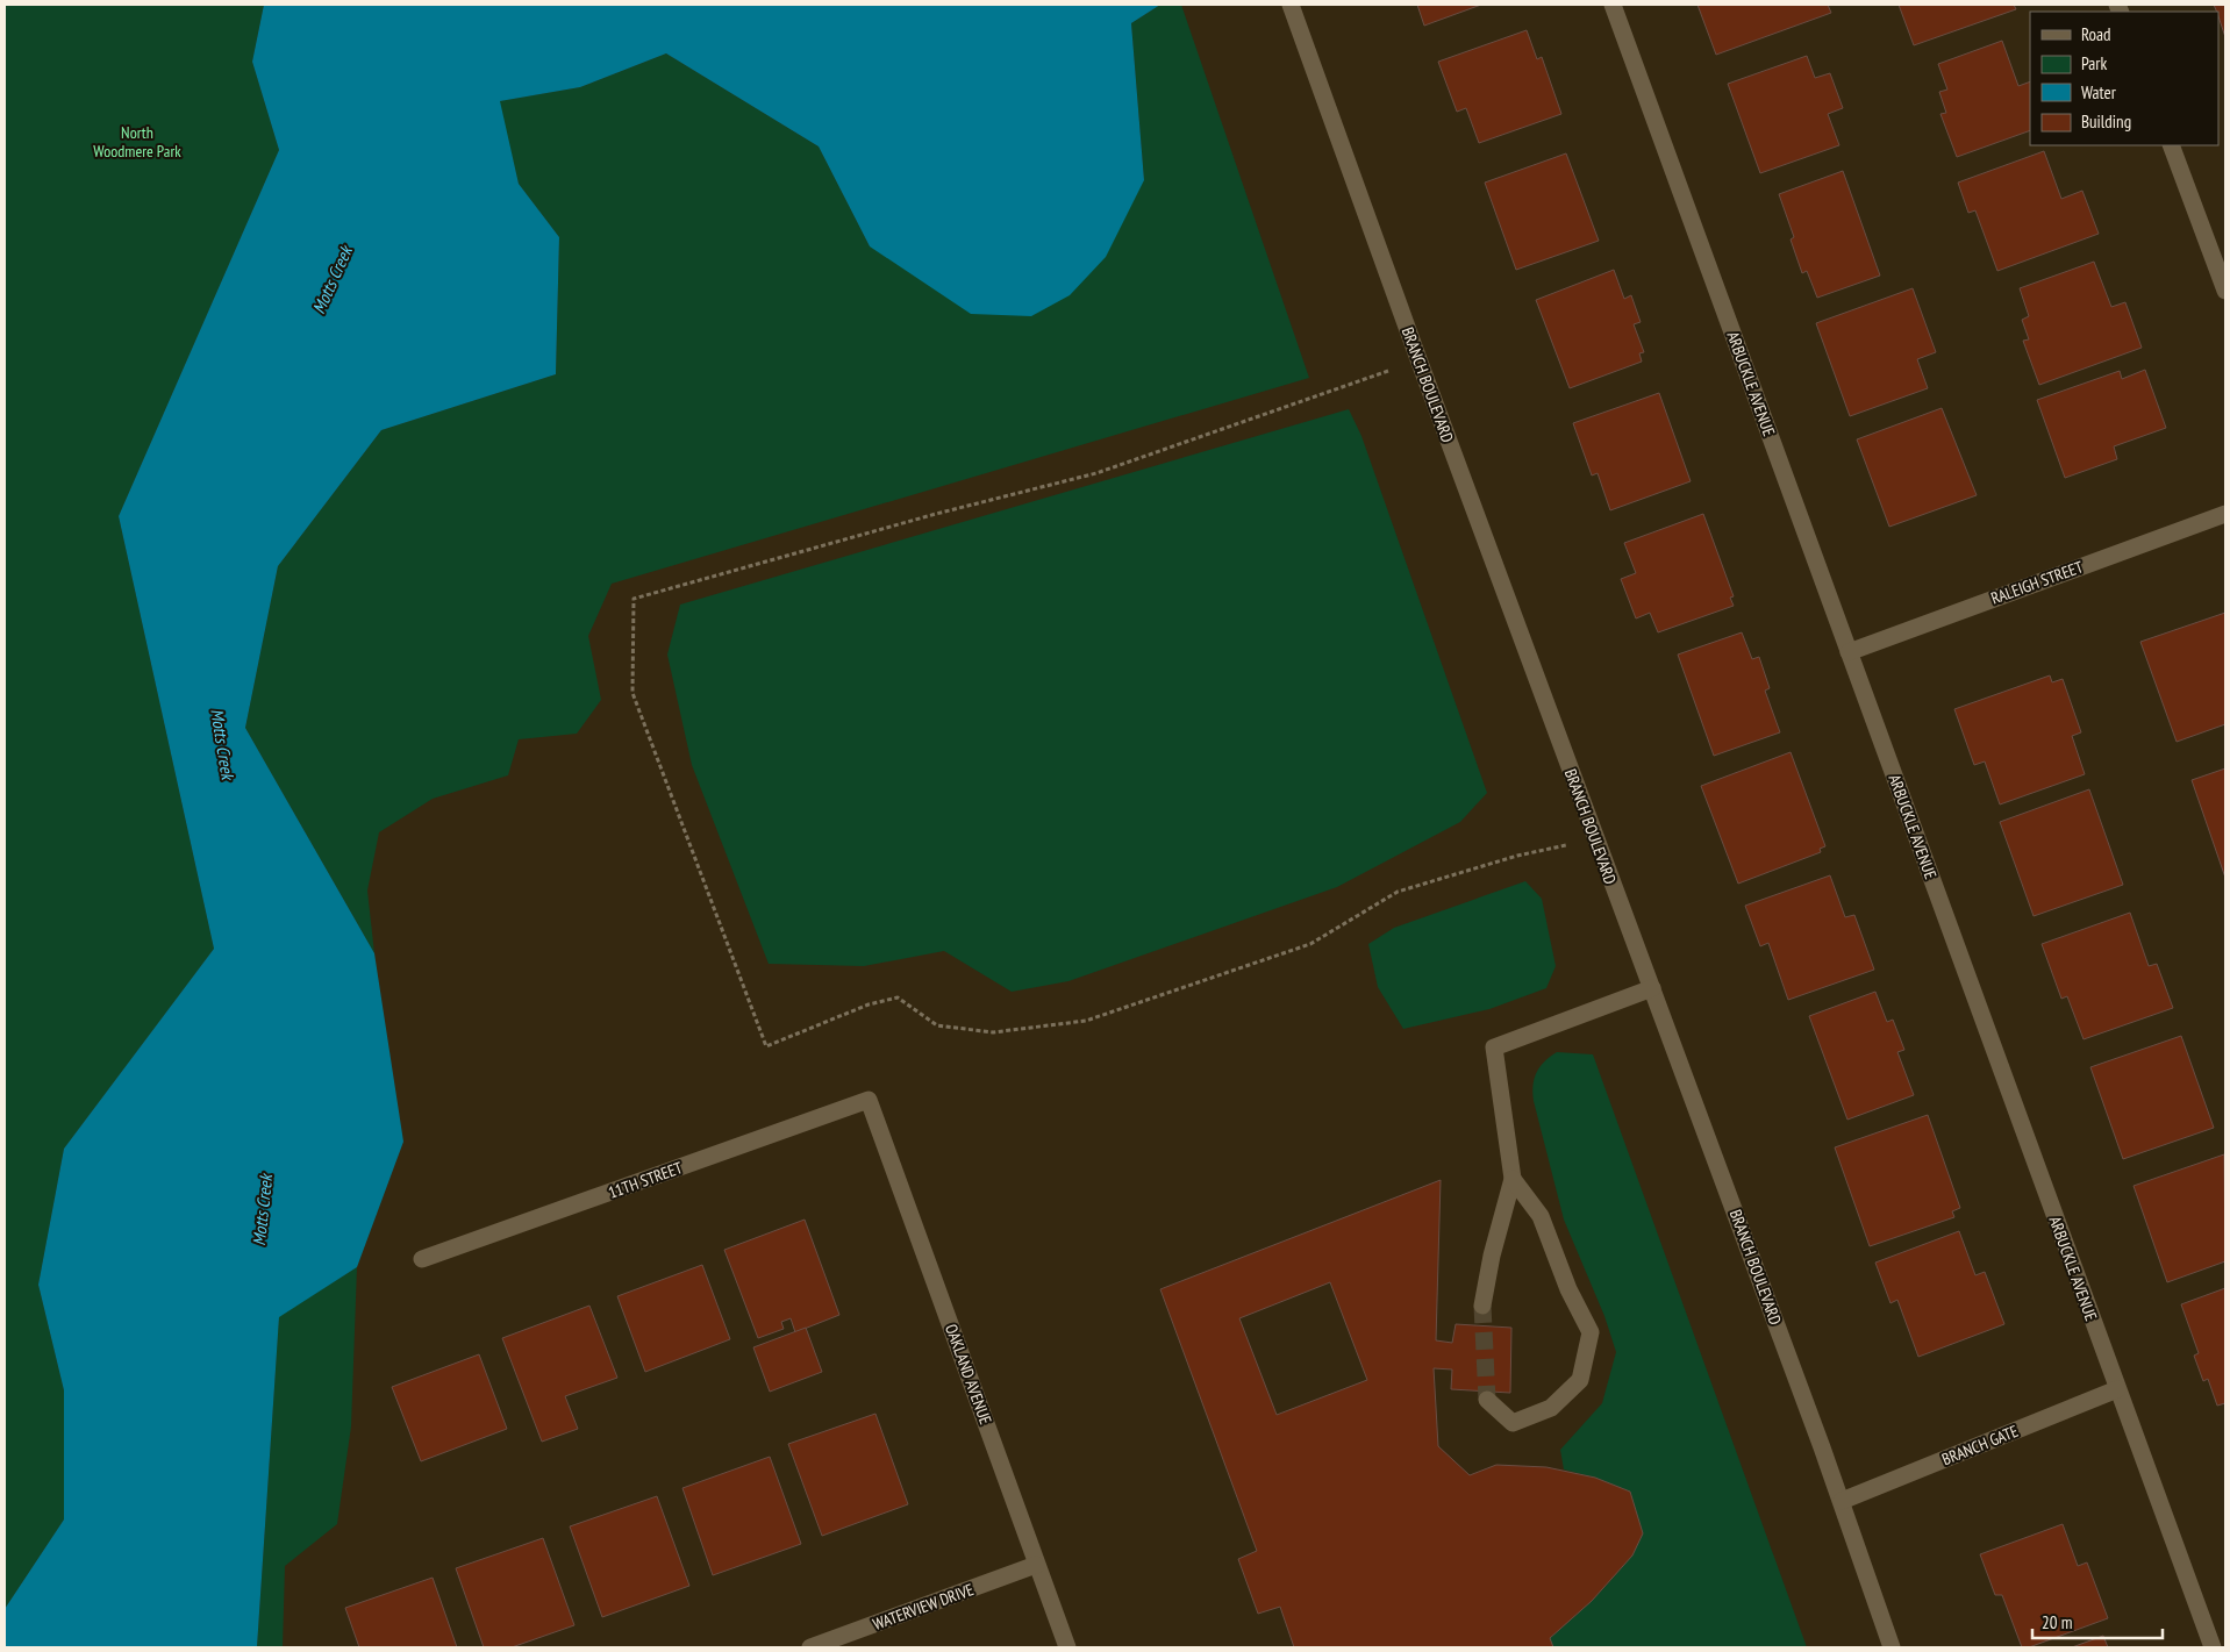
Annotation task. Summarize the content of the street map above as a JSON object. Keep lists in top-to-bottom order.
{
  "streets": {
    "street": [
      "ARBUCKLE AVENUE",
      "BRANCH BOULEVARD",
      "RALEIGH STREET",
      "11TH STREET",
      "OAKLAND AVENUE",
      "BRANCH GATE",
      "WATERVIEW DRIVE"
    ]
  },
  "crossings": [
    ["ARBUCKLE AVENUE", "RALEIGH STREET"],
    ["ARBUCKLE AVENUE", "BRANCH GATE"],
    ["BRANCH BOULEVARD", "BRANCH GATE"],
    ["11TH STREET", "OAKLAND AVENUE"],
    ["OAKLAND AVENUE", "WATERVIEW DRIVE"]
  ],
  "water": ["Motts Creek"],
  "parks": ["North Woodmere Park"],
  "legend": [
    "Road",
    "Park",
    "Water",
    "Building"
  ],
  "scale_bar": "20 m"
}
